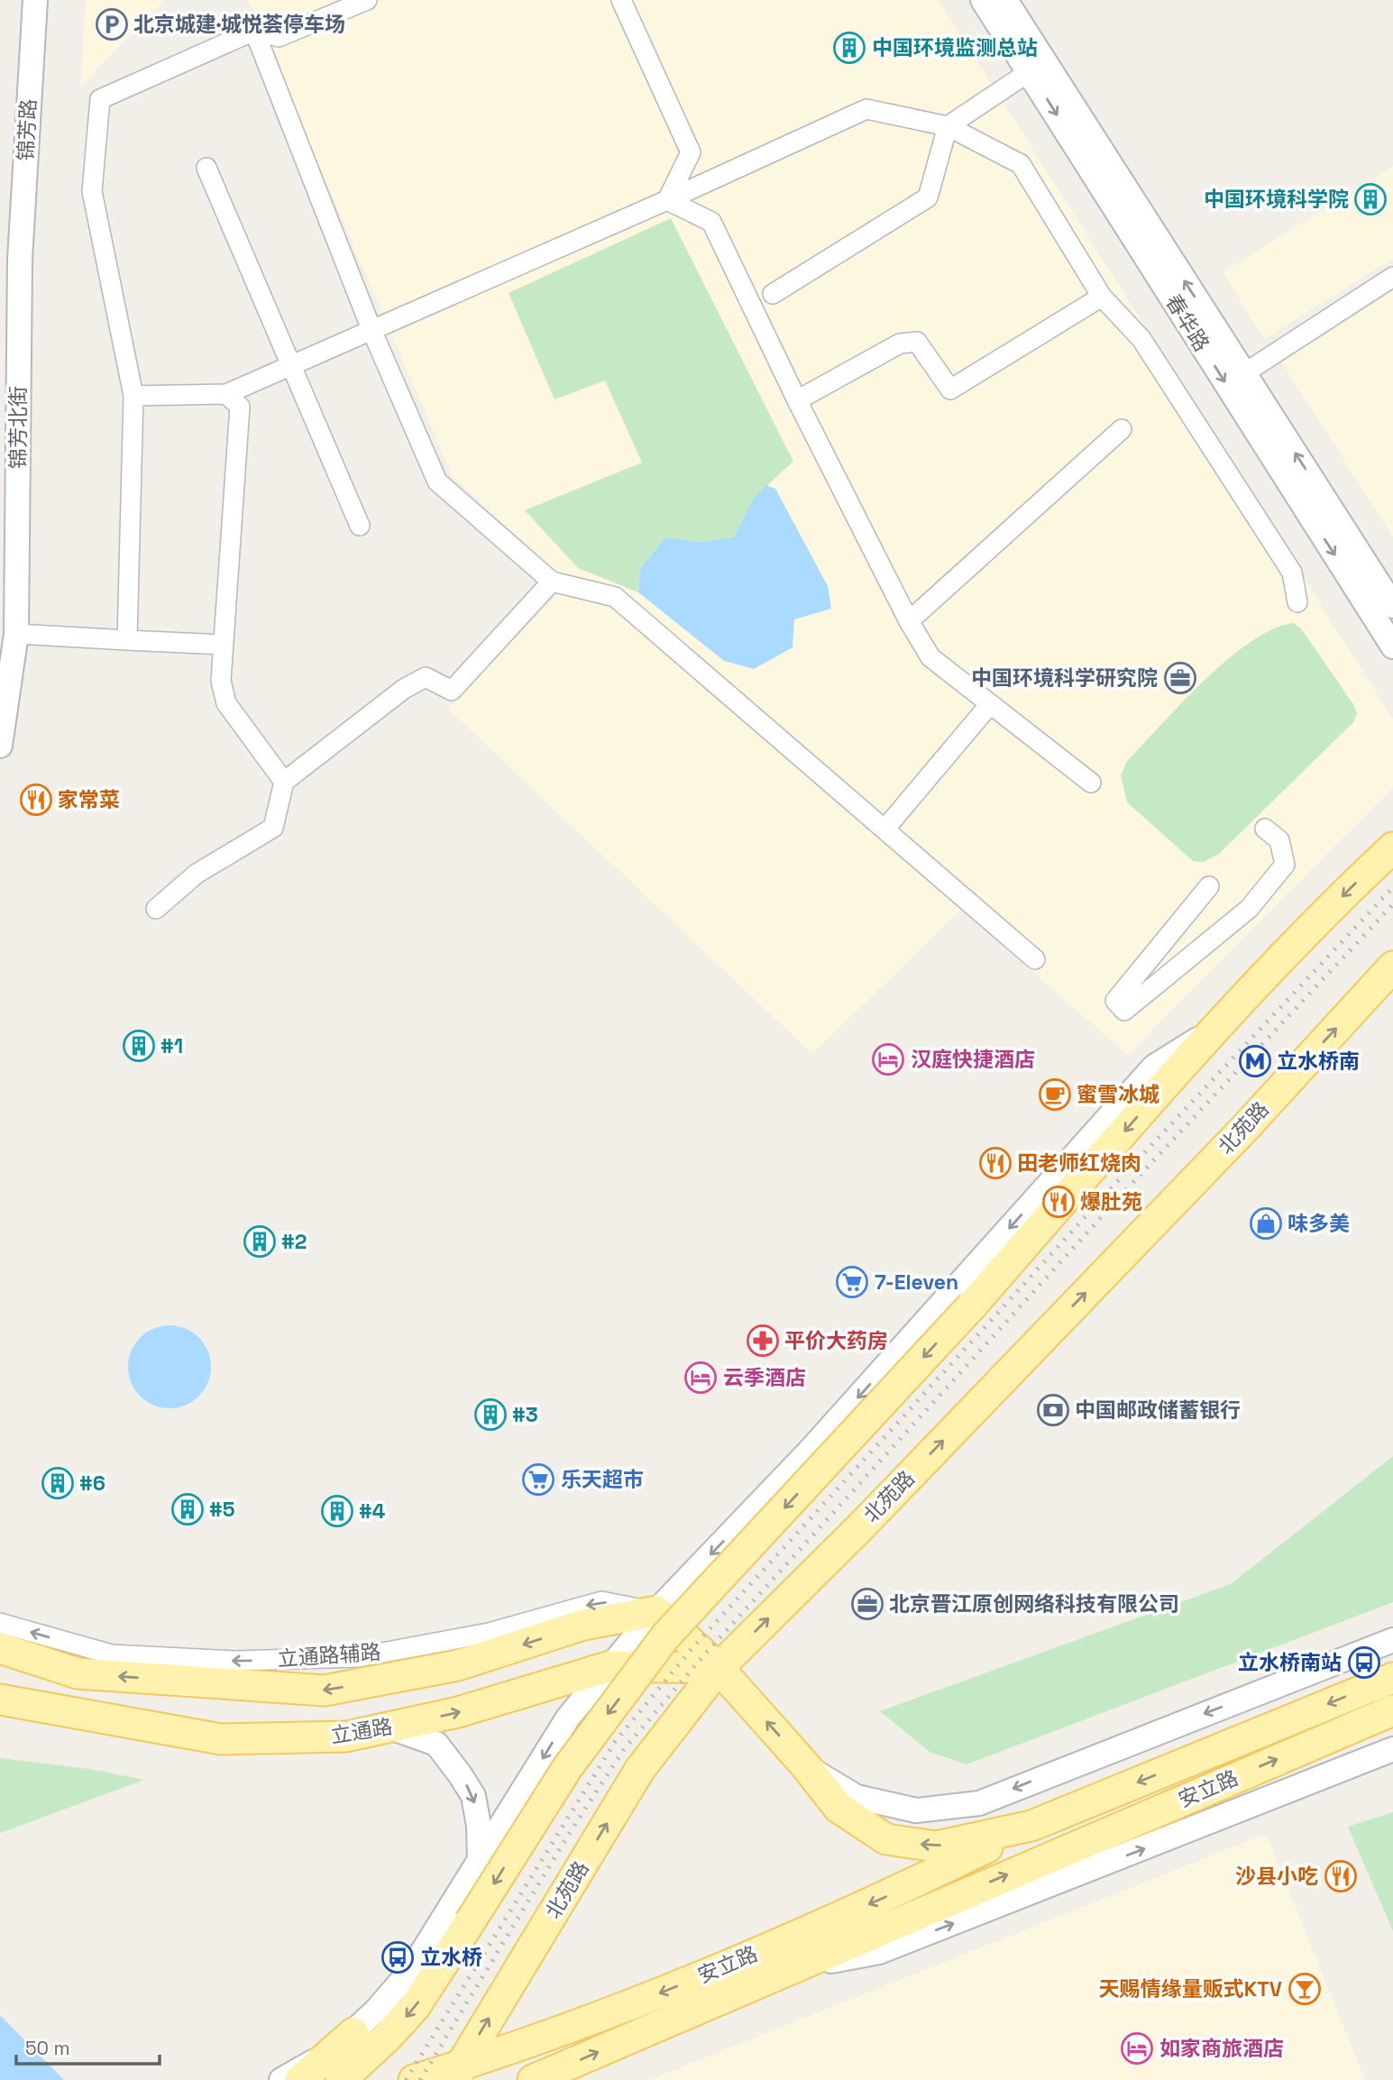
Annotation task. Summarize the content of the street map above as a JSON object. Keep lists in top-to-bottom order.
{
  "streets": {
    "main road": ["北苑路", "立通路", "安立路"],
    "street": [
      "锦芳路",
      "春华路",
      "锦芳北街",
      "立通路辅路"
    ]
  },
  "crossings": [
    ["锦芳路", "锦芳北街"],
    ["北苑路", "立通路"],
    ["北苑路", "安立路"],
    ["立通路辅路", "安立路"],
    ["立通路", "安立路"]
  ],
  "one_way": ["立通路辅路"],
  "places": {
    "parking": ["北京城建·城悦荟停车场"],
    "building": [
      "中国环境监测总站",
      "中国环境科学院",
      "#1",
      "#2",
      "#3",
      "#6",
      "#5",
      "#4"
    ],
    "office": ["中国环境科学研究院", "北京晋江原创网络科技有限公司"],
    "restaurant": [
      "家常菜",
      "田老师红烧肉",
      "爆肚苑",
      "沙县小吃"
    ],
    "hotel": ["汉庭快捷酒店", "云季酒店", "如家商旅酒店"],
    "metro station": ["立水桥南"],
    "cafe": ["蜜雪冰城"],
    "shop": ["味多美"],
    "supermarket": ["7-Eleven", "乐天超市"],
    "pharmacy": ["平价大药房"],
    "bank": ["中国邮政储蓄银行"],
    "bus stop": ["立水桥南站", "立水桥"],
    "bar": ["天赐情缘量贩式KTV"]
  },
  "scale_bar": "50 m"
}
